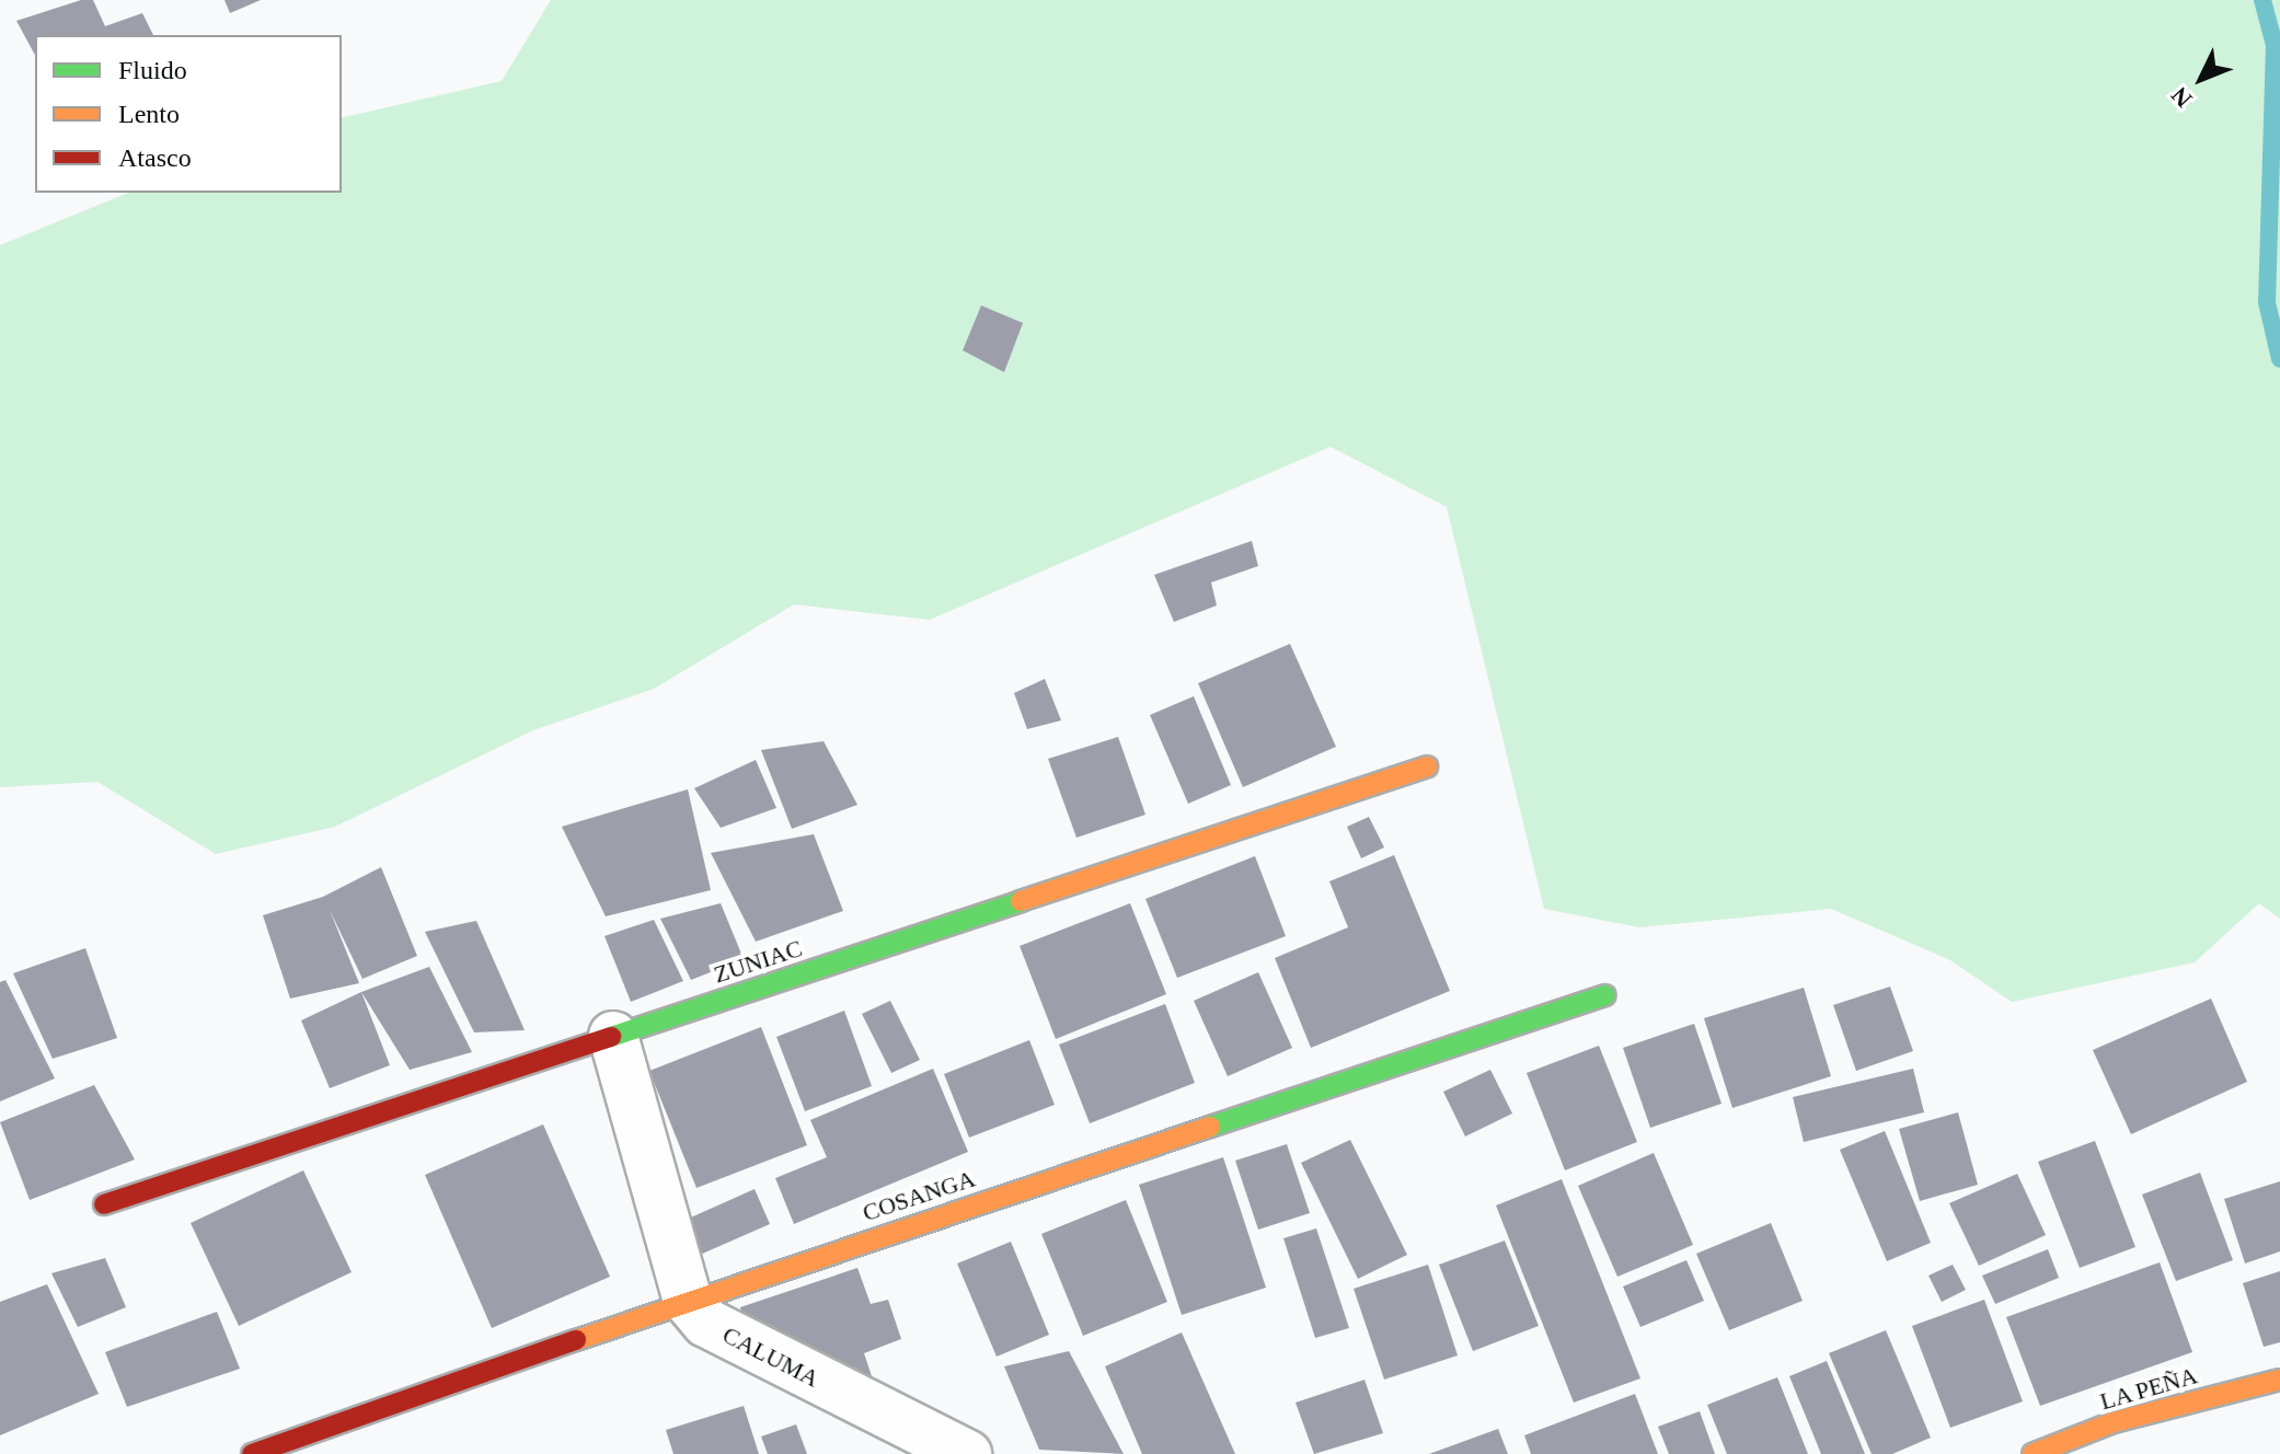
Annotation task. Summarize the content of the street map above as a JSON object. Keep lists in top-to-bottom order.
{
  "streets": {
    "street": [
      "ZUNIAC",
      "COSANGA",
      "CALUMA",
      "LA PEÑA"
    ]
  },
  "crossings": [
    ["COSANGA", "CALUMA"]
  ],
  "legend": ["Fluido", "Lento", "Atasco"],
  "north": "bottom left"
}
